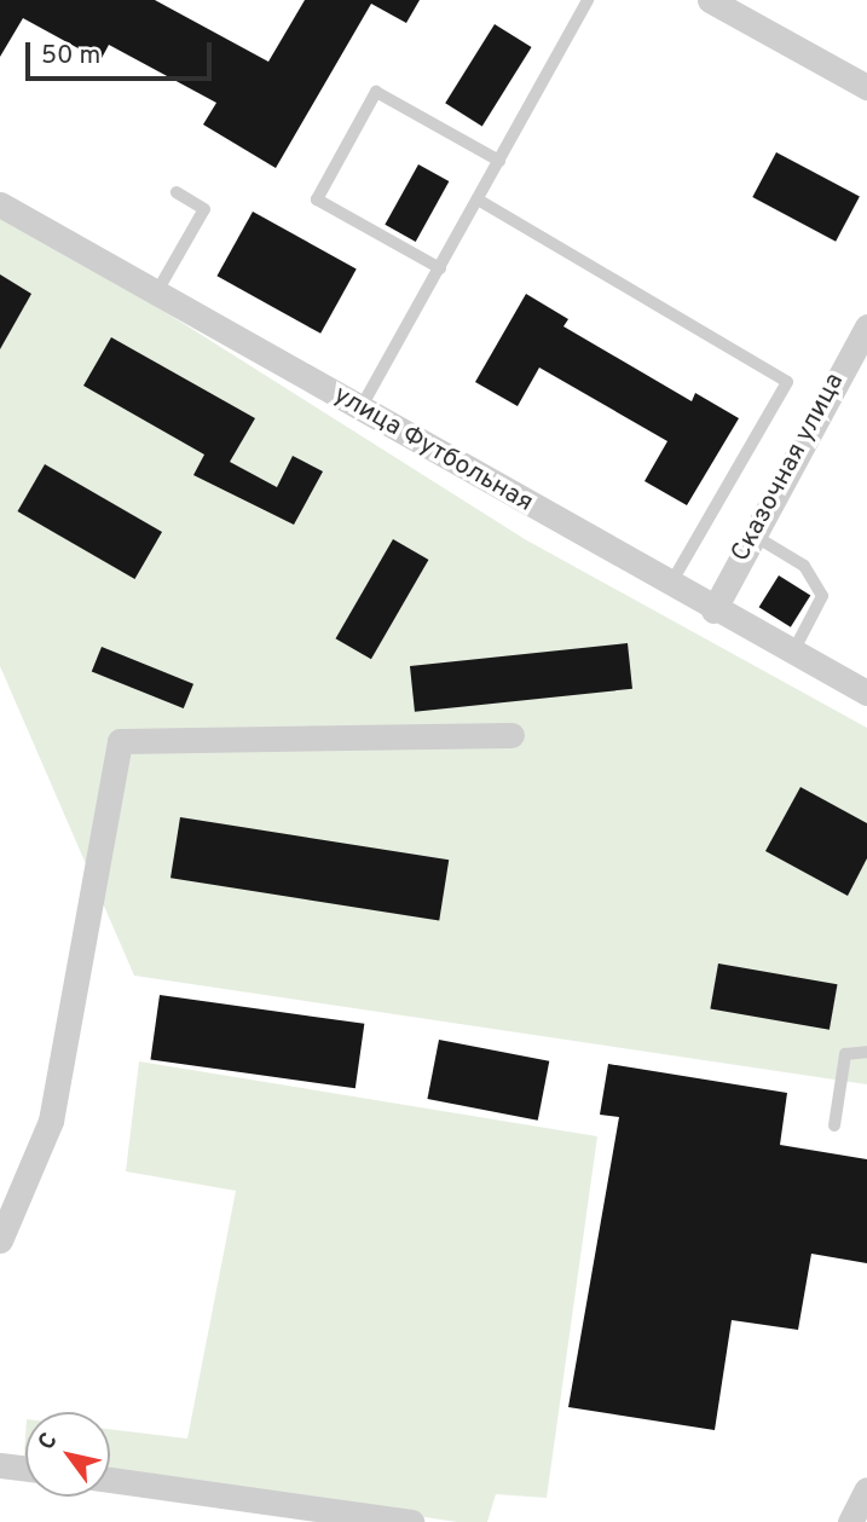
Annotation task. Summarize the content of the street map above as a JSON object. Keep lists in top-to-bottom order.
{
  "streets": {
    "street": ["улица Футбольная", "Сказочная улица"]
  },
  "crossings": [
    ["улица Футбольная", "Сказочная улица"]
  ],
  "scale_bar": "50 m",
  "north": "top left"
}
